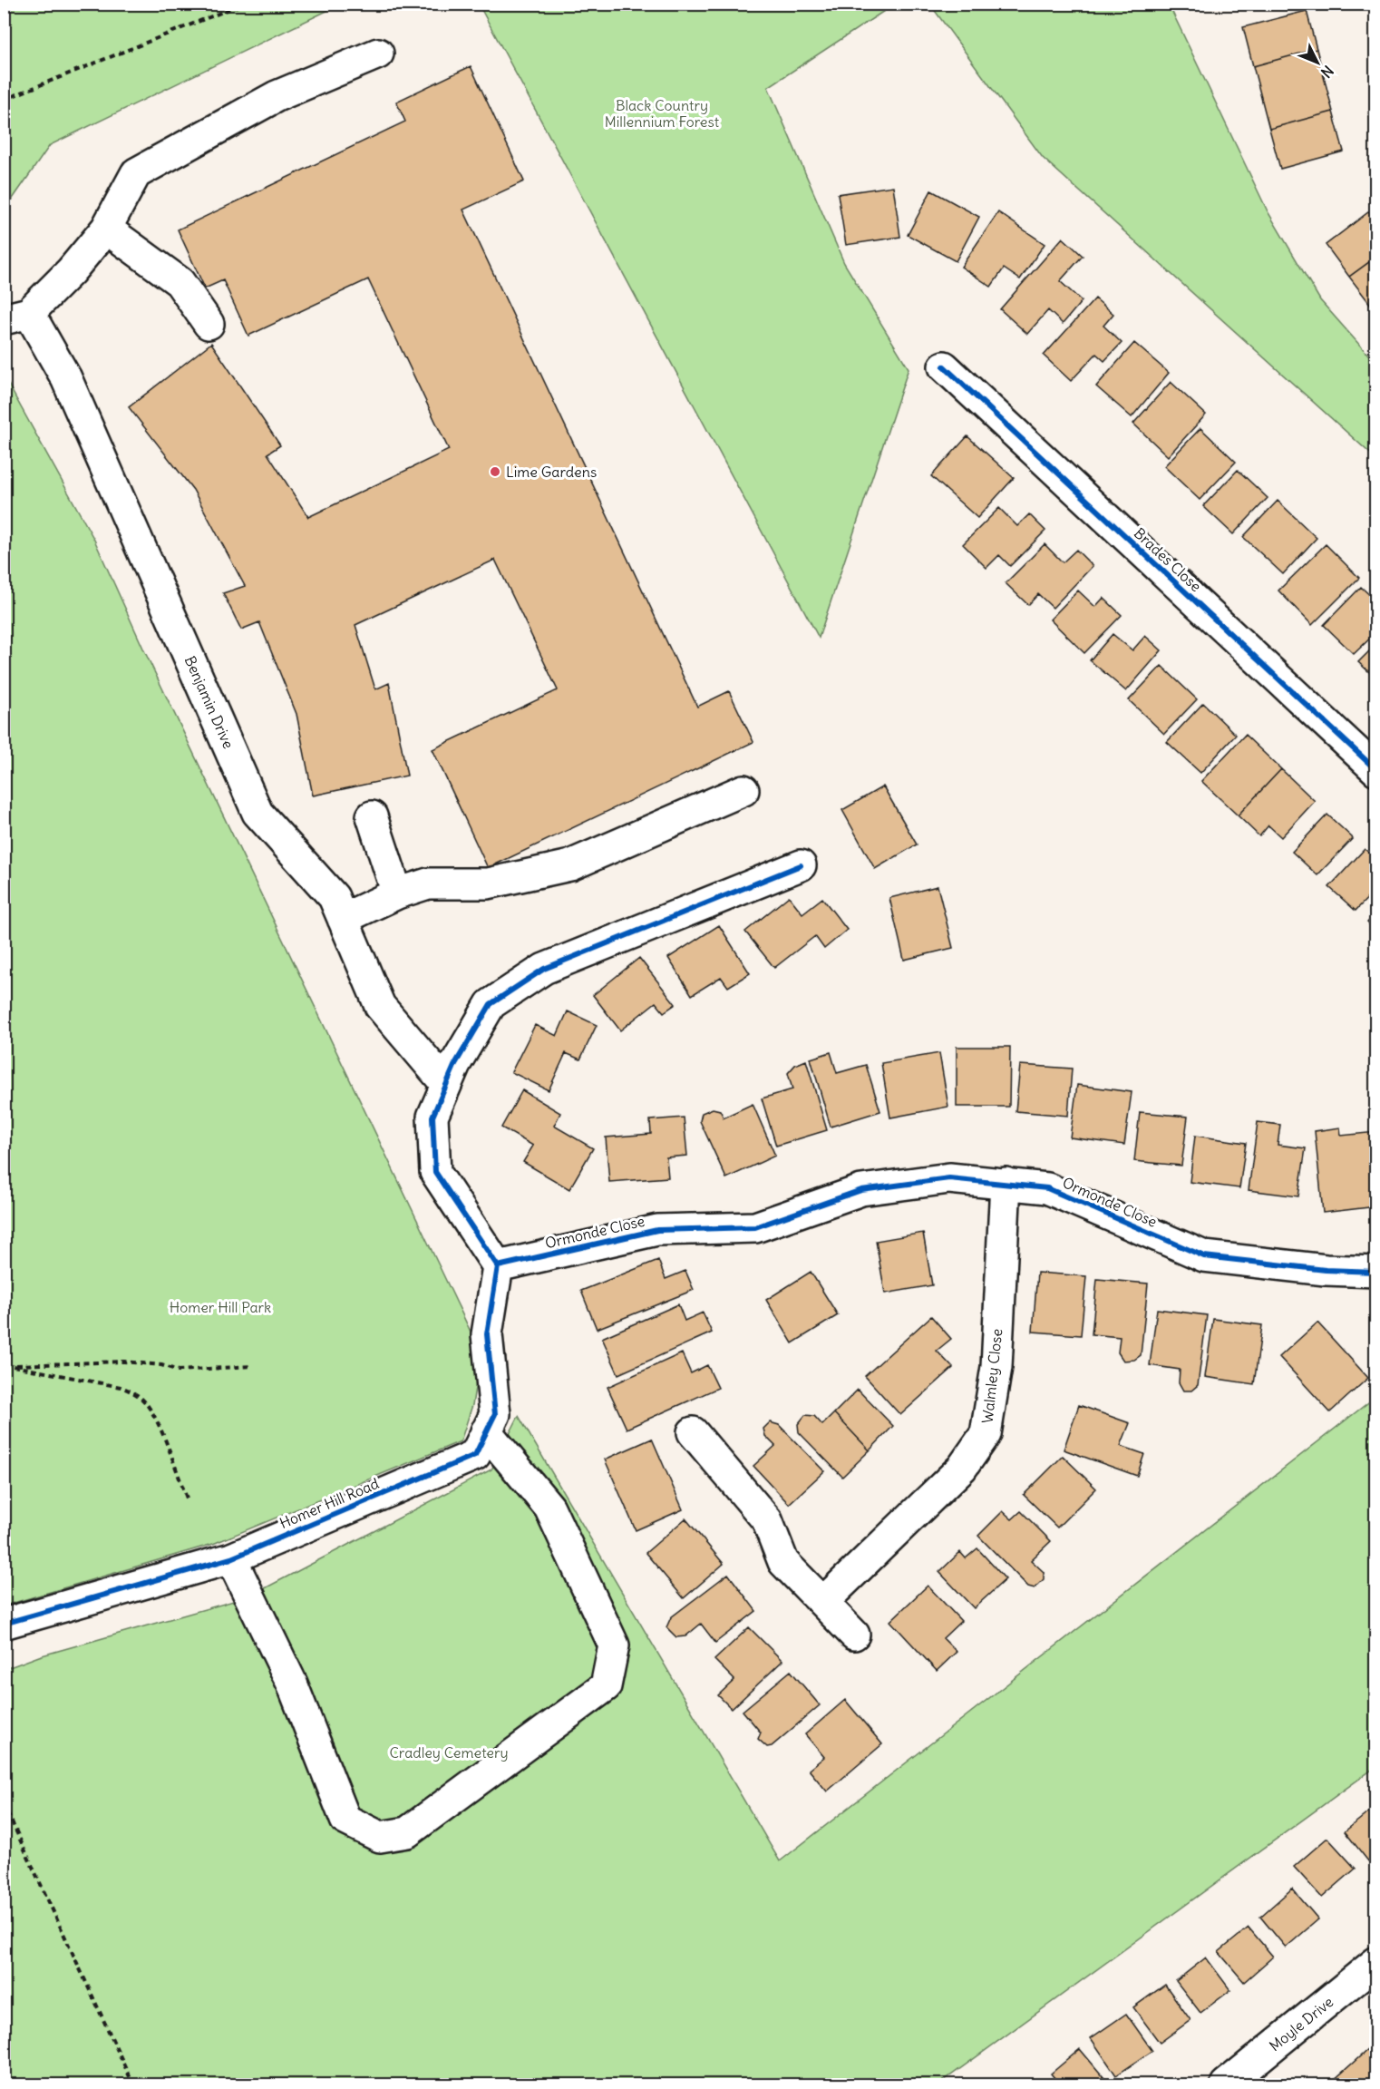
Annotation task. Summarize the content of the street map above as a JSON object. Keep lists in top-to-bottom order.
{
  "streets": {
    "street": [
      "Brades Close",
      "Benjamin Drive",
      "Ormonde Close",
      "Walmley Close",
      "Homer Hill Road",
      "Moyle Drive"
    ]
  },
  "crossings": [
    ["Ormonde Close", "Walmley Close"],
    ["Ormonde Close", "Homer Hill Road"]
  ],
  "parks": ["Black Country Millennium Forest", "Homer Hill Park", "Cradley Cemetery"],
  "places": ["Lime Gardens"],
  "north": "bottom right"
}
